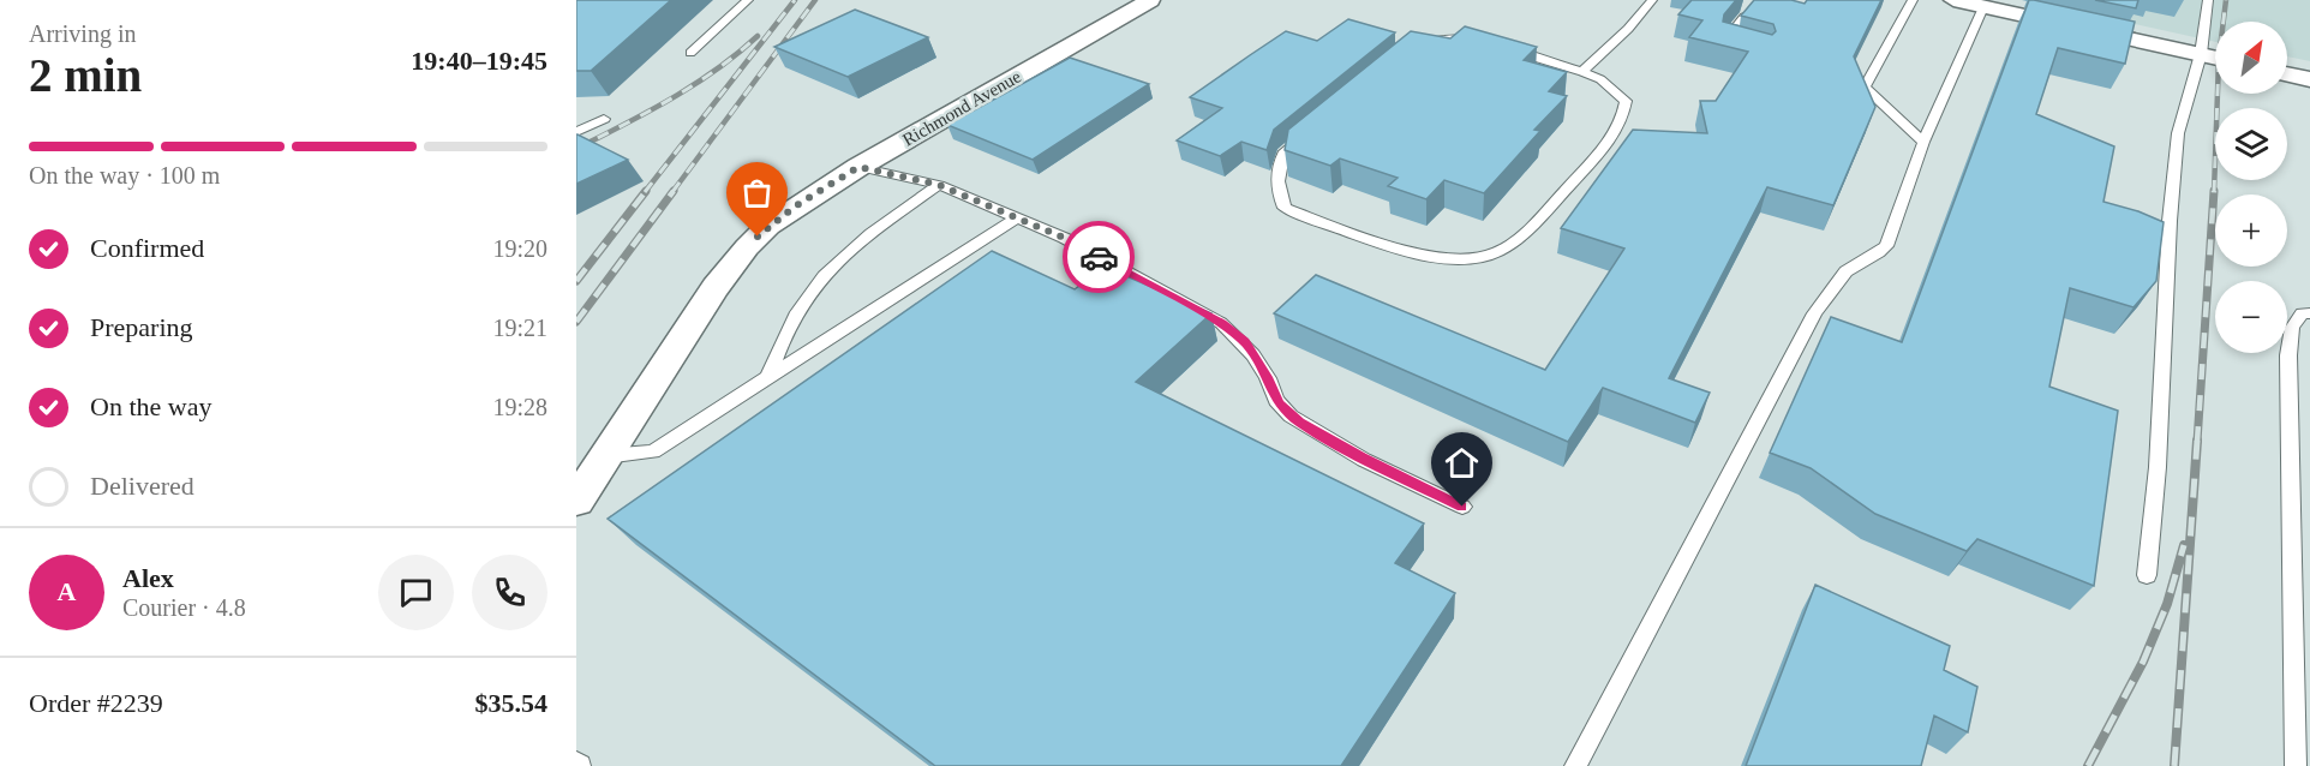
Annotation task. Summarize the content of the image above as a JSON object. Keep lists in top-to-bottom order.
{
  "streets": {
    "street": ["Richmond Avenue"]
  },
  "north": "top right",
  "page": {
    "heading": ["2 min", "Arriving in", "19:40–19:45"],
    "panel": [
      "Alex",
      "Courier · 4.8",
      "Order #2239",
      "$35.54"
    ],
    "map_buttons": ["+", "−"],
    "bar": "On the way · 100 m",
    "list": [
      ["Confirmed", "19:20"],
      ["Preparing", "19:21"],
      ["On the way", "19:28"],
      "Delivered"
    ],
    "round": "A"
  }
}
